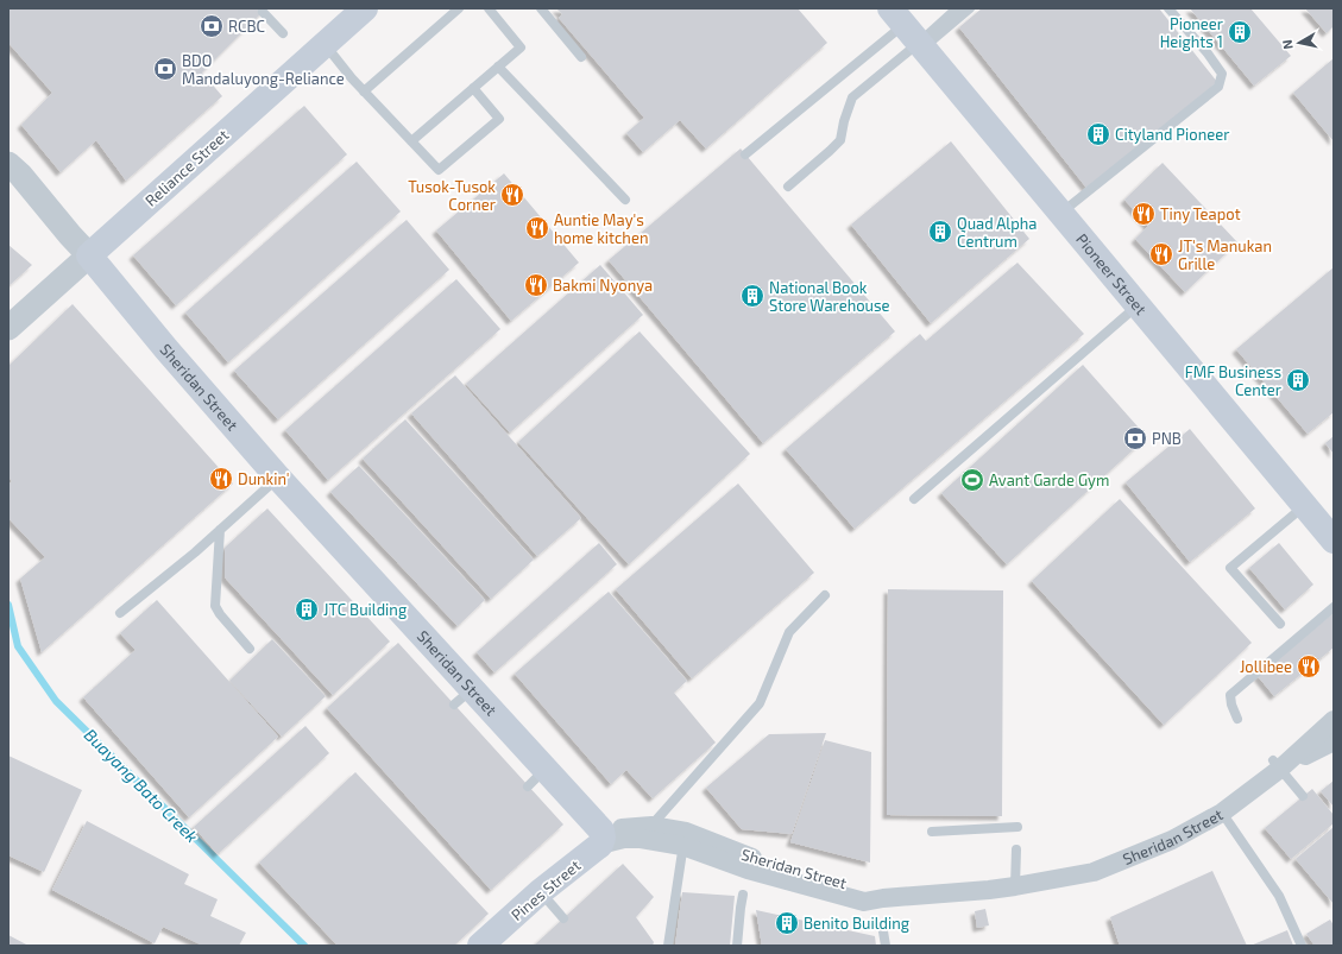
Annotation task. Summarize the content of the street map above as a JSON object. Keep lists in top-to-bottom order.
{
  "streets": {
    "main road": [
      "Reliance Street",
      "Pioneer Street",
      "Sheridan Street",
      "Pines Street"
    ]
  },
  "crossings": [
    ["Reliance Street", "Sheridan Street"],
    ["Sheridan Street", "Pines Street"]
  ],
  "water": ["Buayang Bato Creek"],
  "places": {
    "bank": ["RCBC", "BDO Mandaluyong-Reliance", "PNB"],
    "building": [
      "Pioneer Heights 1",
      "Cityland Pioneer",
      "Quad Alpha Centrum",
      "National Book Store Warehouse",
      "FMF Business Center",
      "JTC Building",
      "Benito Building"
    ],
    "restaurant": [
      "Tusok-Tusok Corner",
      "Tiny Teapot",
      "Auntie May's home kitchen",
      "JT's Manukan Grille",
      "Bakmi Nyonya",
      "Dunkin'",
      "Jollibee"
    ],
    "sports": ["Avant Garde Gym"]
  },
  "north": "left"
}
